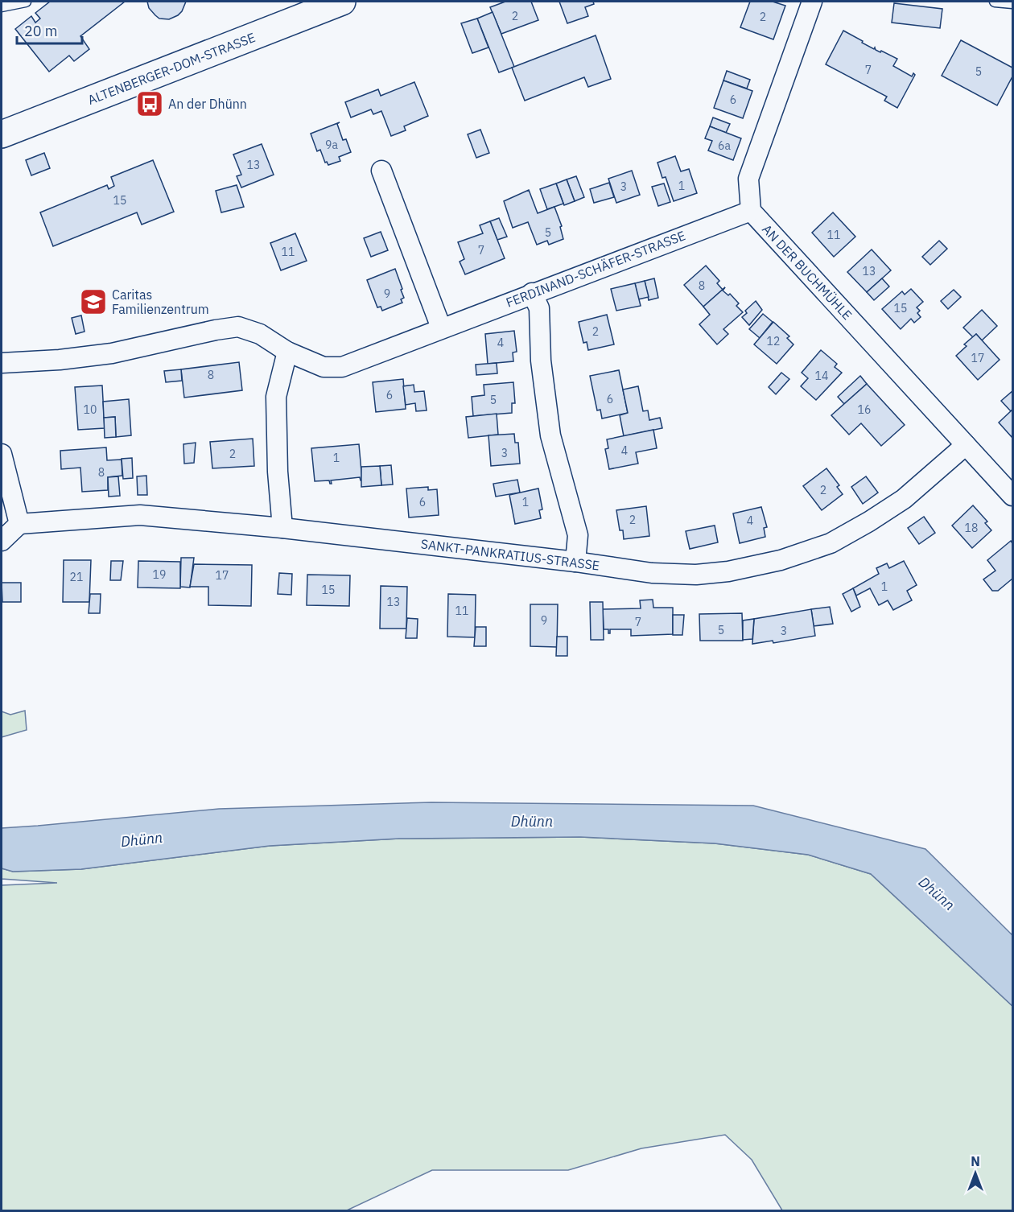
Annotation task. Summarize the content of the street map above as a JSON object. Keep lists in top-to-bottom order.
{
  "streets": {
    "main road": ["ALTENBERGER-DOM-STRASSE"],
    "street": ["FERDINAND-SCHÄFER-STRASSE", "AN DER BUCHMÜHLE", "SANKT-PANKRATIUS-STRASSE"]
  },
  "crossings": [
    ["FERDINAND-SCHÄFER-STRASSE", "AN DER BUCHMÜHLE"],
    ["AN DER BUCHMÜHLE", "SANKT-PANKRATIUS-STRASSE"]
  ],
  "water": ["Dhünn"],
  "places": {
    "bus stop": ["An der Dhünn"],
    "school or university": ["Caritas Familienzentrum"]
  },
  "house_numbers": [
    "2",
    "2",
    "7",
    "5",
    "6",
    "9a",
    "6a",
    "13",
    "1",
    "3",
    "15",
    "5",
    "11",
    "7",
    "11",
    "13",
    "8",
    "9",
    "15",
    "2",
    "12",
    "4",
    "17",
    "8",
    "14",
    "6",
    "6",
    "5",
    "10",
    "16",
    "4",
    "3",
    "2",
    "1",
    "8",
    "2",
    "6",
    "1",
    "2",
    "4",
    "18",
    "19",
    "17",
    "21",
    "1",
    "15",
    "13",
    "11",
    "9",
    "7",
    "5",
    "3"
  ],
  "scale_bar": "20 m",
  "north": "top"
}
